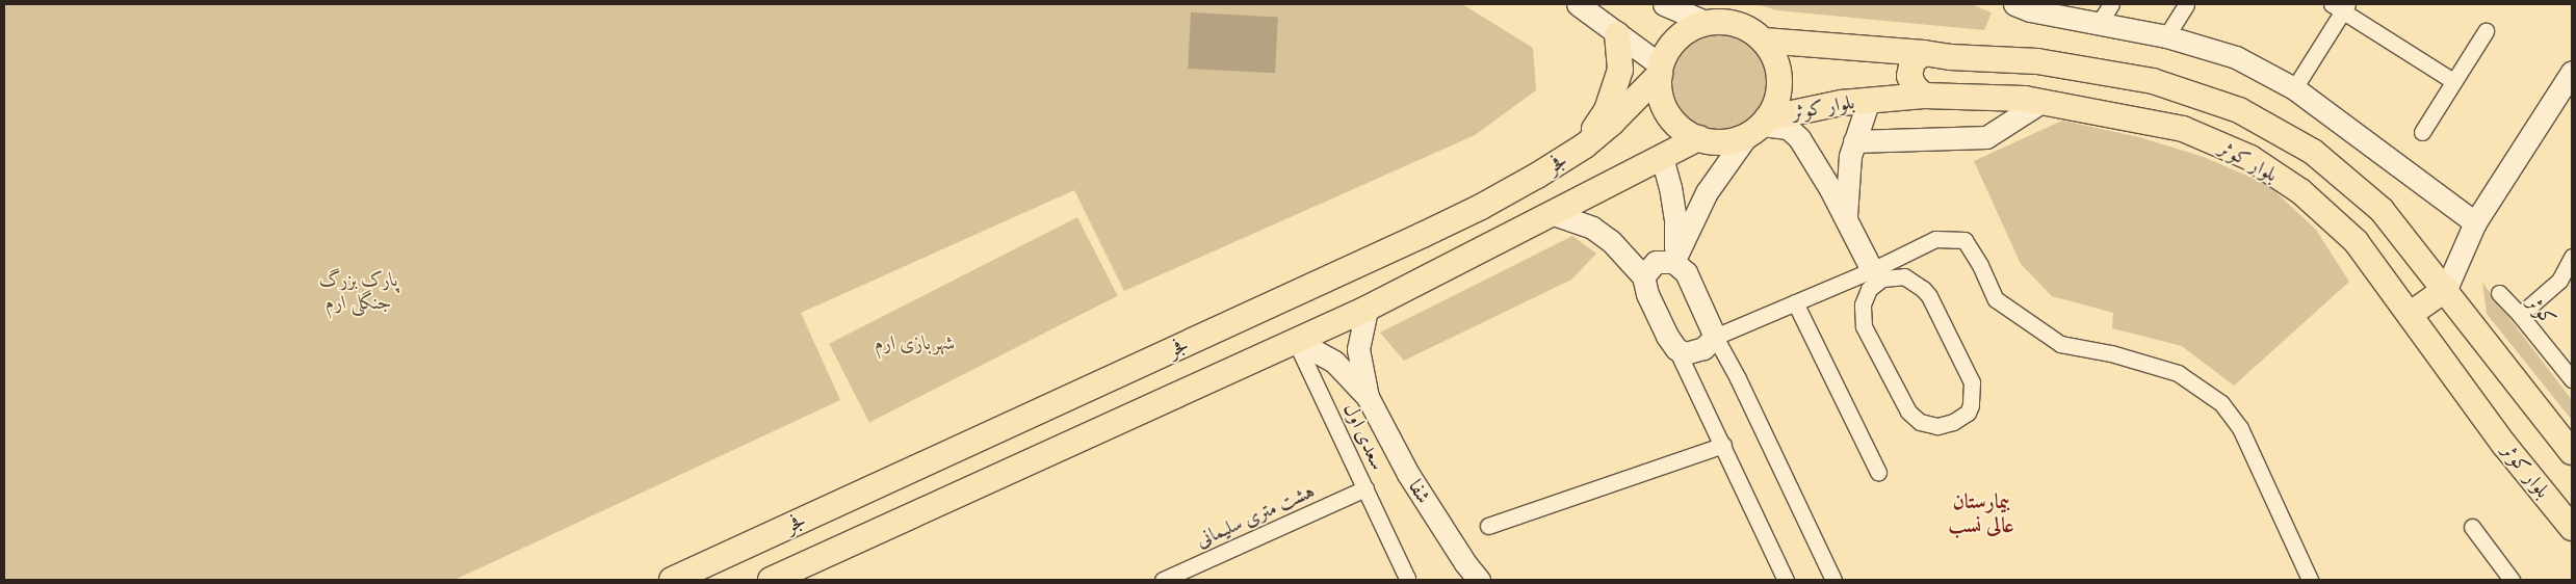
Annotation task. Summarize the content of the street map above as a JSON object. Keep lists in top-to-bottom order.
{
  "streets": {
    "main road": ["بلوار کوثر", "فجر"],
    "street": [
      "کوثر",
      "سعدی اول",
      "شفا",
      "هشت متری سلیمانی"
    ]
  },
  "crossings": [
    ["بلوار کوثر", "فجر"],
    ["سعدی اول", "هشت متری سلیمانی"]
  ],
  "districts": ["بیمارستان عالی نسب"],
  "parks": ["پارک بزرگ جنگلی ارم", "شهربازی ارم"]
}
